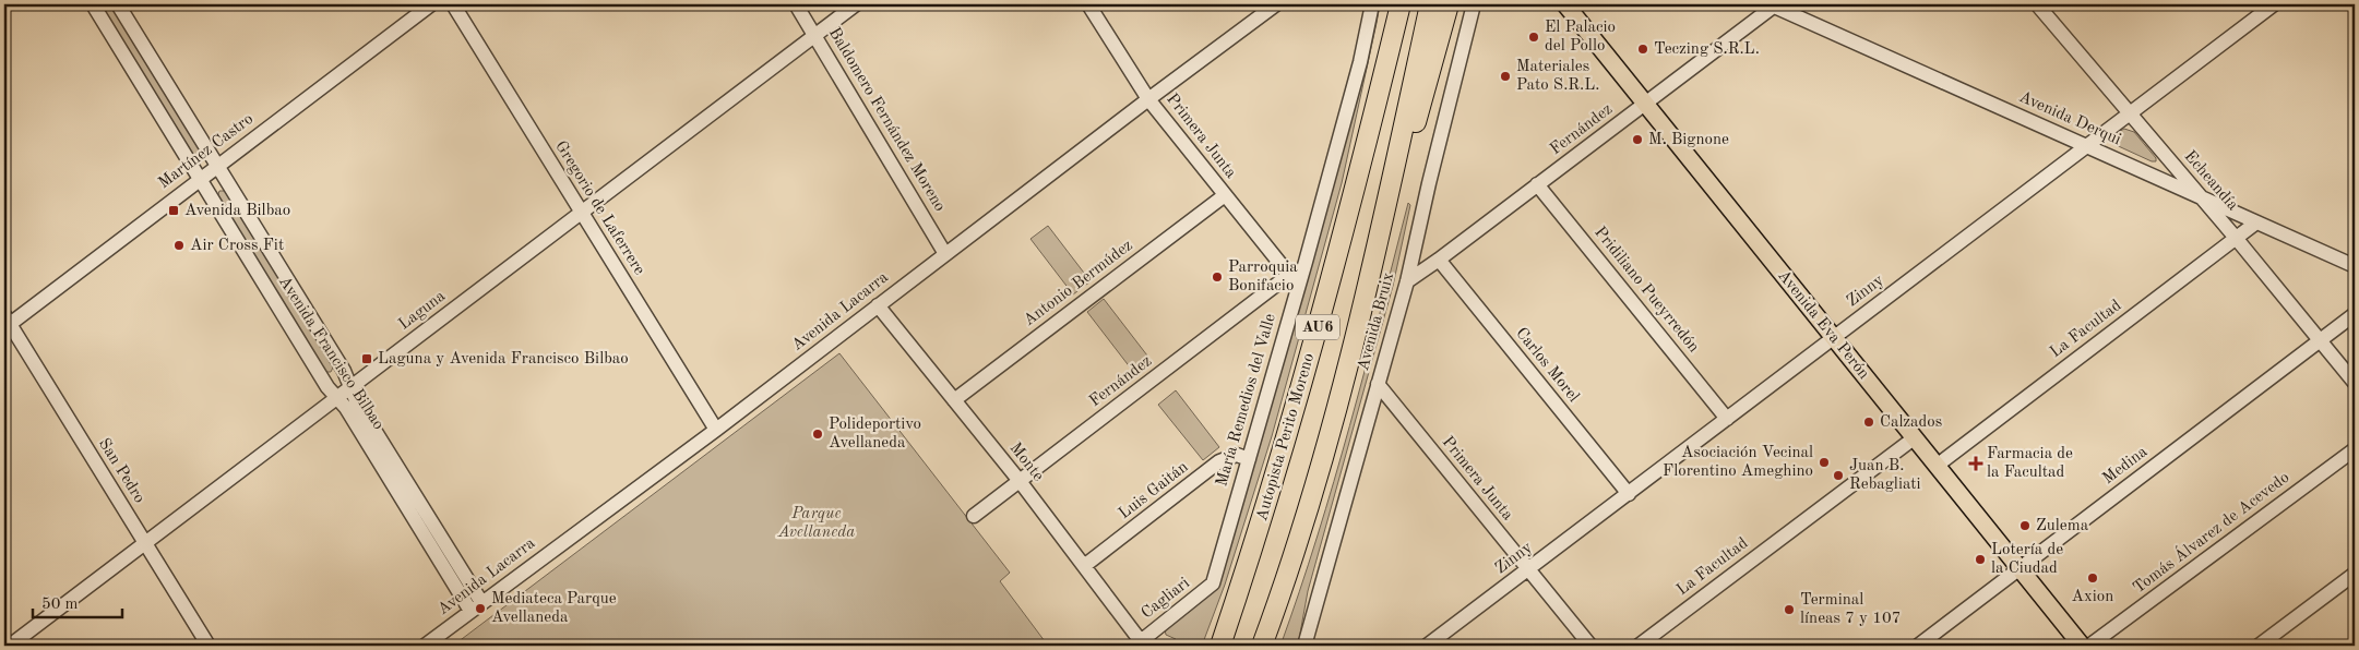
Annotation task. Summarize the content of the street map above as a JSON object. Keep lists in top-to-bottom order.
{
  "streets": {
    "highway": ["AU6", "Autopista Perito Moreno"],
    "main road": ["Avenida Eva Perón"],
    "street": [
      "Avenida Derqui",
      "Baldomero Fernández Moreno",
      "Fernández",
      "Primera Junta",
      "Martínez Castro",
      "Echeandía",
      "Gregorio de Laferrere",
      "Antonio Bermúdez",
      "Pridiliano Pueyrredón",
      "Zinny",
      "Laguna",
      "Avenida Lacarra",
      "Avenida Bruix",
      "La Facultad",
      "Avenida Francisco Bilbao",
      "Carlos Morel",
      "María Remedios del Valle",
      "Monte",
      "Medina",
      "San Pedro",
      "Luis Gaitán",
      "Tomás Álvarez de Acevedo",
      "Cagliari"
    ]
  },
  "crossings": [
    ["Avenida Derqui", "Fernández"],
    ["Avenida Derqui", "Echeandía"],
    ["Avenida Derqui", "Zinny"],
    ["Avenida Derqui", "La Facultad"],
    ["Baldomero Fernández Moreno", "Laguna"],
    ["Baldomero Fernández Moreno", "Avenida Lacarra"],
    ["Fernández", "Primera Junta"],
    ["Fernández", "Pridiliano Pueyrredón"],
    ["Fernández", "Avenida Bruix"],
    ["Fernández", "Avenida Eva Perón"],
    ["Fernández", "Carlos Morel"],
    ["Fernández", "María Remedios del Valle"],
    ["Fernández", "Monte"],
    ["Primera Junta", "Antonio Bermúdez"],
    ["Primera Junta", "Zinny"],
    ["Primera Junta", "Avenida Lacarra"],
    ["Primera Junta", "Avenida Bruix"],
    ["Primera Junta", "María Remedios del Valle"],
    ["Martínez Castro", "Avenida Francisco Bilbao"],
    ["Martínez Castro", "San Pedro"],
    ["Echeandía", "Zinny"],
    ["Echeandía", "La Facultad"],
    ["Echeandía", "Medina"],
    ["Gregorio de Laferrere", "Laguna"],
    ["Gregorio de Laferrere", "Avenida Lacarra"],
    ["Antonio Bermúdez", "Monte"],
    ["Pridiliano Pueyrredón", "Zinny"],
    ["Zinny", "Avenida Eva Perón"],
    ["Zinny", "Carlos Morel"],
    ["Laguna", "Avenida Francisco Bilbao"],
    ["Laguna", "San Pedro"],
    ["Avenida Lacarra", "Avenida Francisco Bilbao"],
    ["Avenida Lacarra", "Monte"],
    ["Avenida Eva Perón", "La Facultad"],
    ["Avenida Eva Perón", "Medina"],
    ["María Remedios del Valle", "Luis Gaitán"],
    ["María Remedios del Valle", "Cagliari"],
    ["Monte", "Luis Gaitán"],
    ["Monte", "Cagliari"]
  ],
  "parks": ["Parque Avellaneda"],
  "places": {
    "other": [
      "El Palacio del Pollo",
      "Teczing S.R.L.",
      "Materiales Pato S.R.L.",
      "M. Bignone",
      "Air Cross Fit",
      "Parroquia Bonifacio",
      "Calzados",
      "Polideportivo Avellaneda",
      "Asociación Vecinal Florentino Ameghino",
      "Juan B. Rebagliati",
      "Zulema",
      "Lotería de la Ciudad",
      "Axion",
      "Mediateca Parque Avellaneda",
      "Terminal líneas 7 y 107"
    ],
    "transit": ["Avenida Bilbao", "Laguna y Avenida Francisco Bilbao"],
    "health": ["Farmacia de la Facultad"]
  },
  "scale_bar": "50 m"
}
